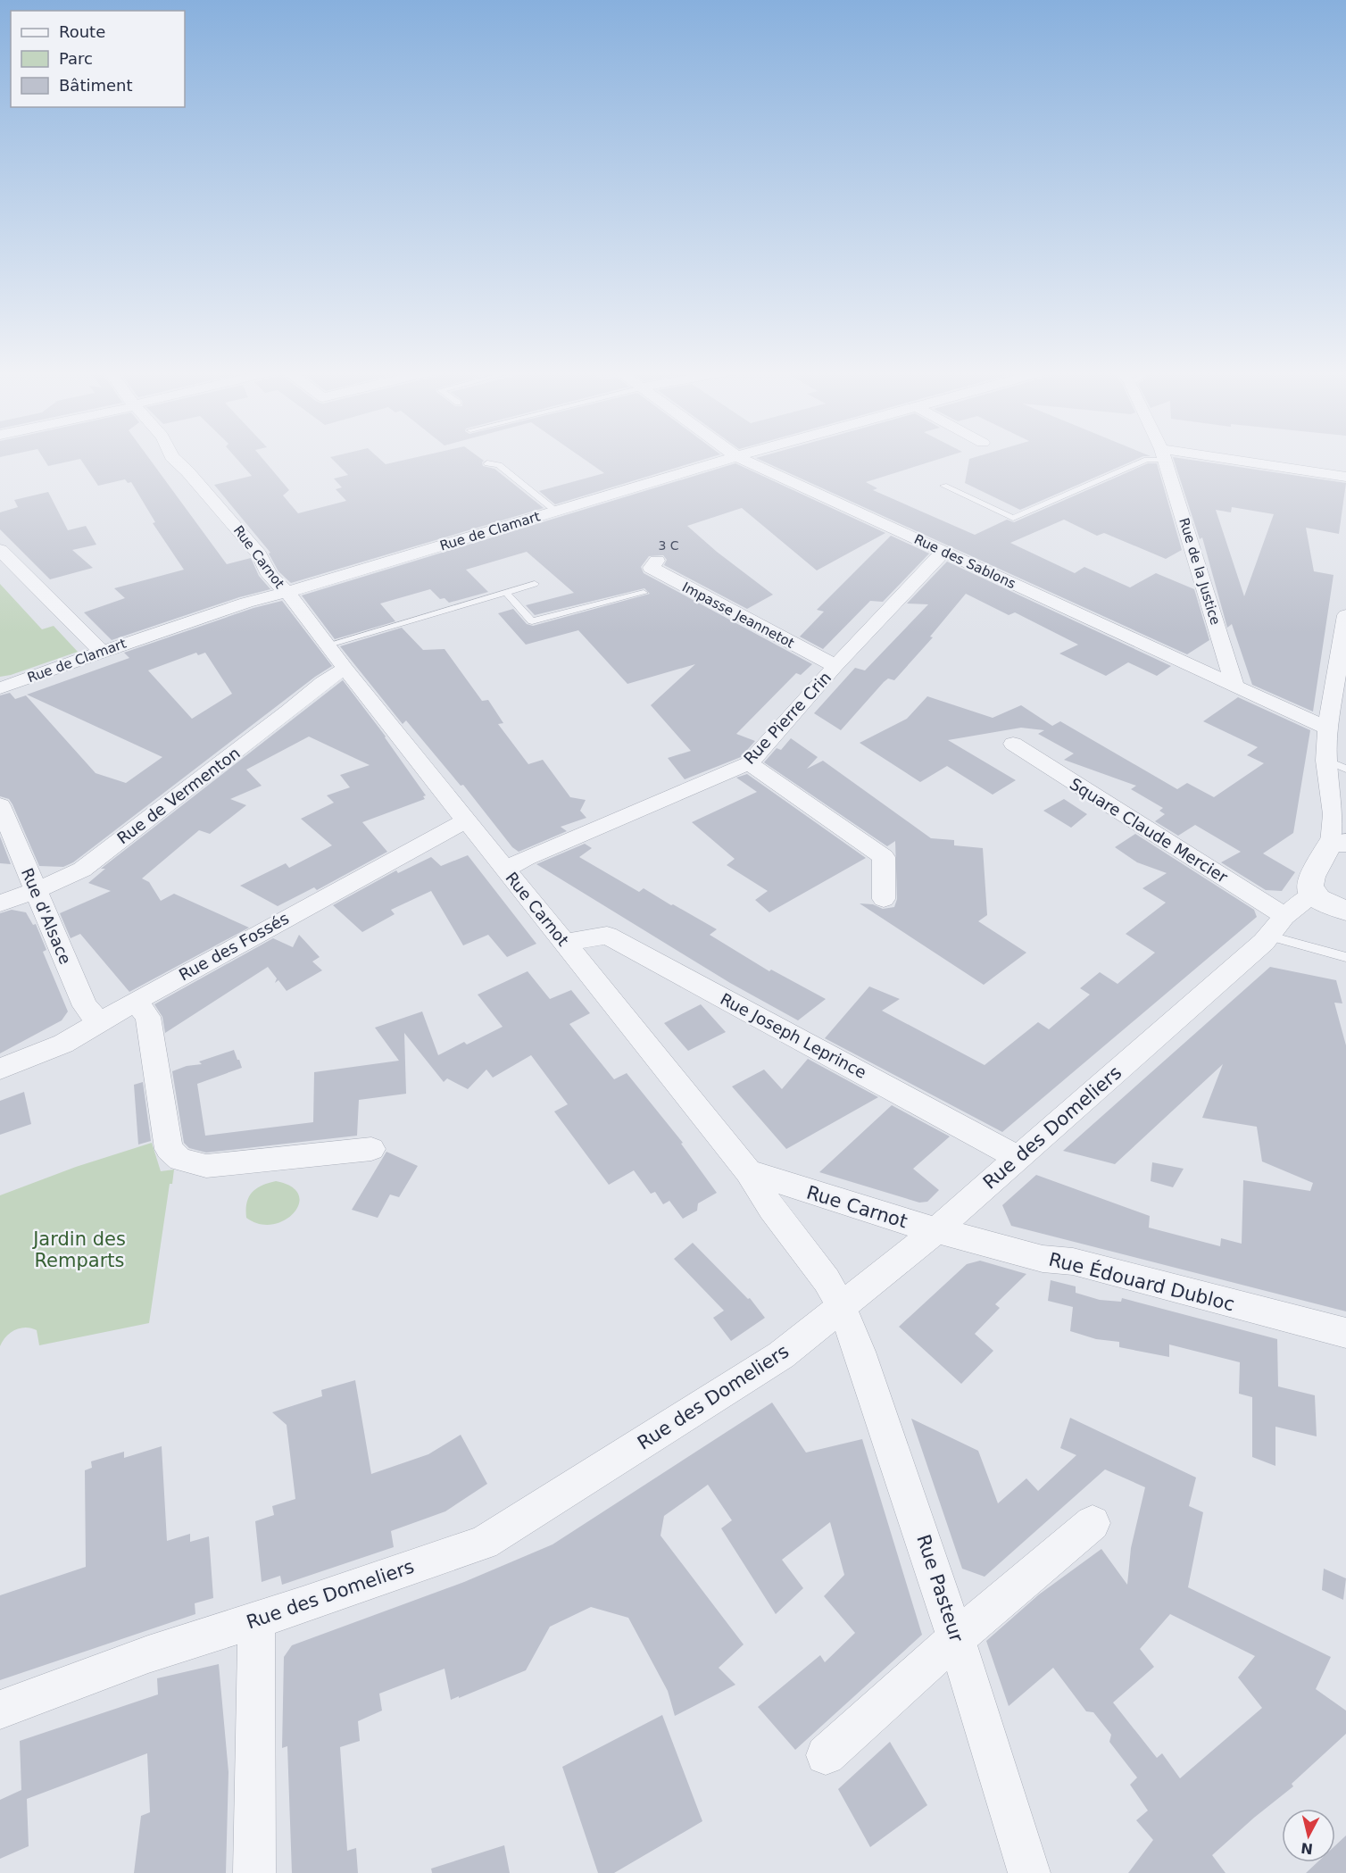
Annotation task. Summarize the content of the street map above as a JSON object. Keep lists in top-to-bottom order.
{
  "streets": {
    "street": [
      "Rue de Clamart",
      "Rue Carnot",
      "Rue des Sablons",
      "Rue de la Justice",
      "Impasse Jeannetot",
      "Rue Pierre Crin",
      "Rue de Vermenton",
      "Square Claude Mercier",
      "Rue d'Alsace",
      "Rue des Fossés",
      "Rue Joseph Leprince",
      "Rue des Domeliers",
      "Rue Édouard Dubloc",
      "Rue Pasteur"
    ]
  },
  "crossings": [
    ["Rue de Clamart", "Rue Carnot"],
    ["Rue Carnot", "Rue Pierre Crin"],
    ["Rue Carnot", "Rue de Vermenton"],
    ["Rue Carnot", "Rue des Fossés"],
    ["Rue Carnot", "Rue Joseph Leprince"],
    ["Rue Carnot", "Rue des Domeliers"],
    ["Rue Carnot", "Rue Édouard Dubloc"],
    ["Rue Carnot", "Rue Pasteur"],
    ["Rue des Sablons", "Rue de la Justice"],
    ["Rue des Sablons", "Rue Pierre Crin"],
    ["Impasse Jeannetot", "Rue Pierre Crin"],
    ["Rue de Vermenton", "Rue d'Alsace"],
    ["Square Claude Mercier", "Rue des Domeliers"],
    ["Rue d'Alsace", "Rue des Fossés"],
    ["Rue Joseph Leprince", "Rue des Domeliers"],
    ["Rue des Domeliers", "Rue Édouard Dubloc"],
    ["Rue des Domeliers", "Rue Pasteur"]
  ],
  "parks": ["Jardin des Remparts"],
  "house_numbers": ["3 C"],
  "legend": ["Route", "Parc", "Bâtiment"],
  "north": "bottom"
}
